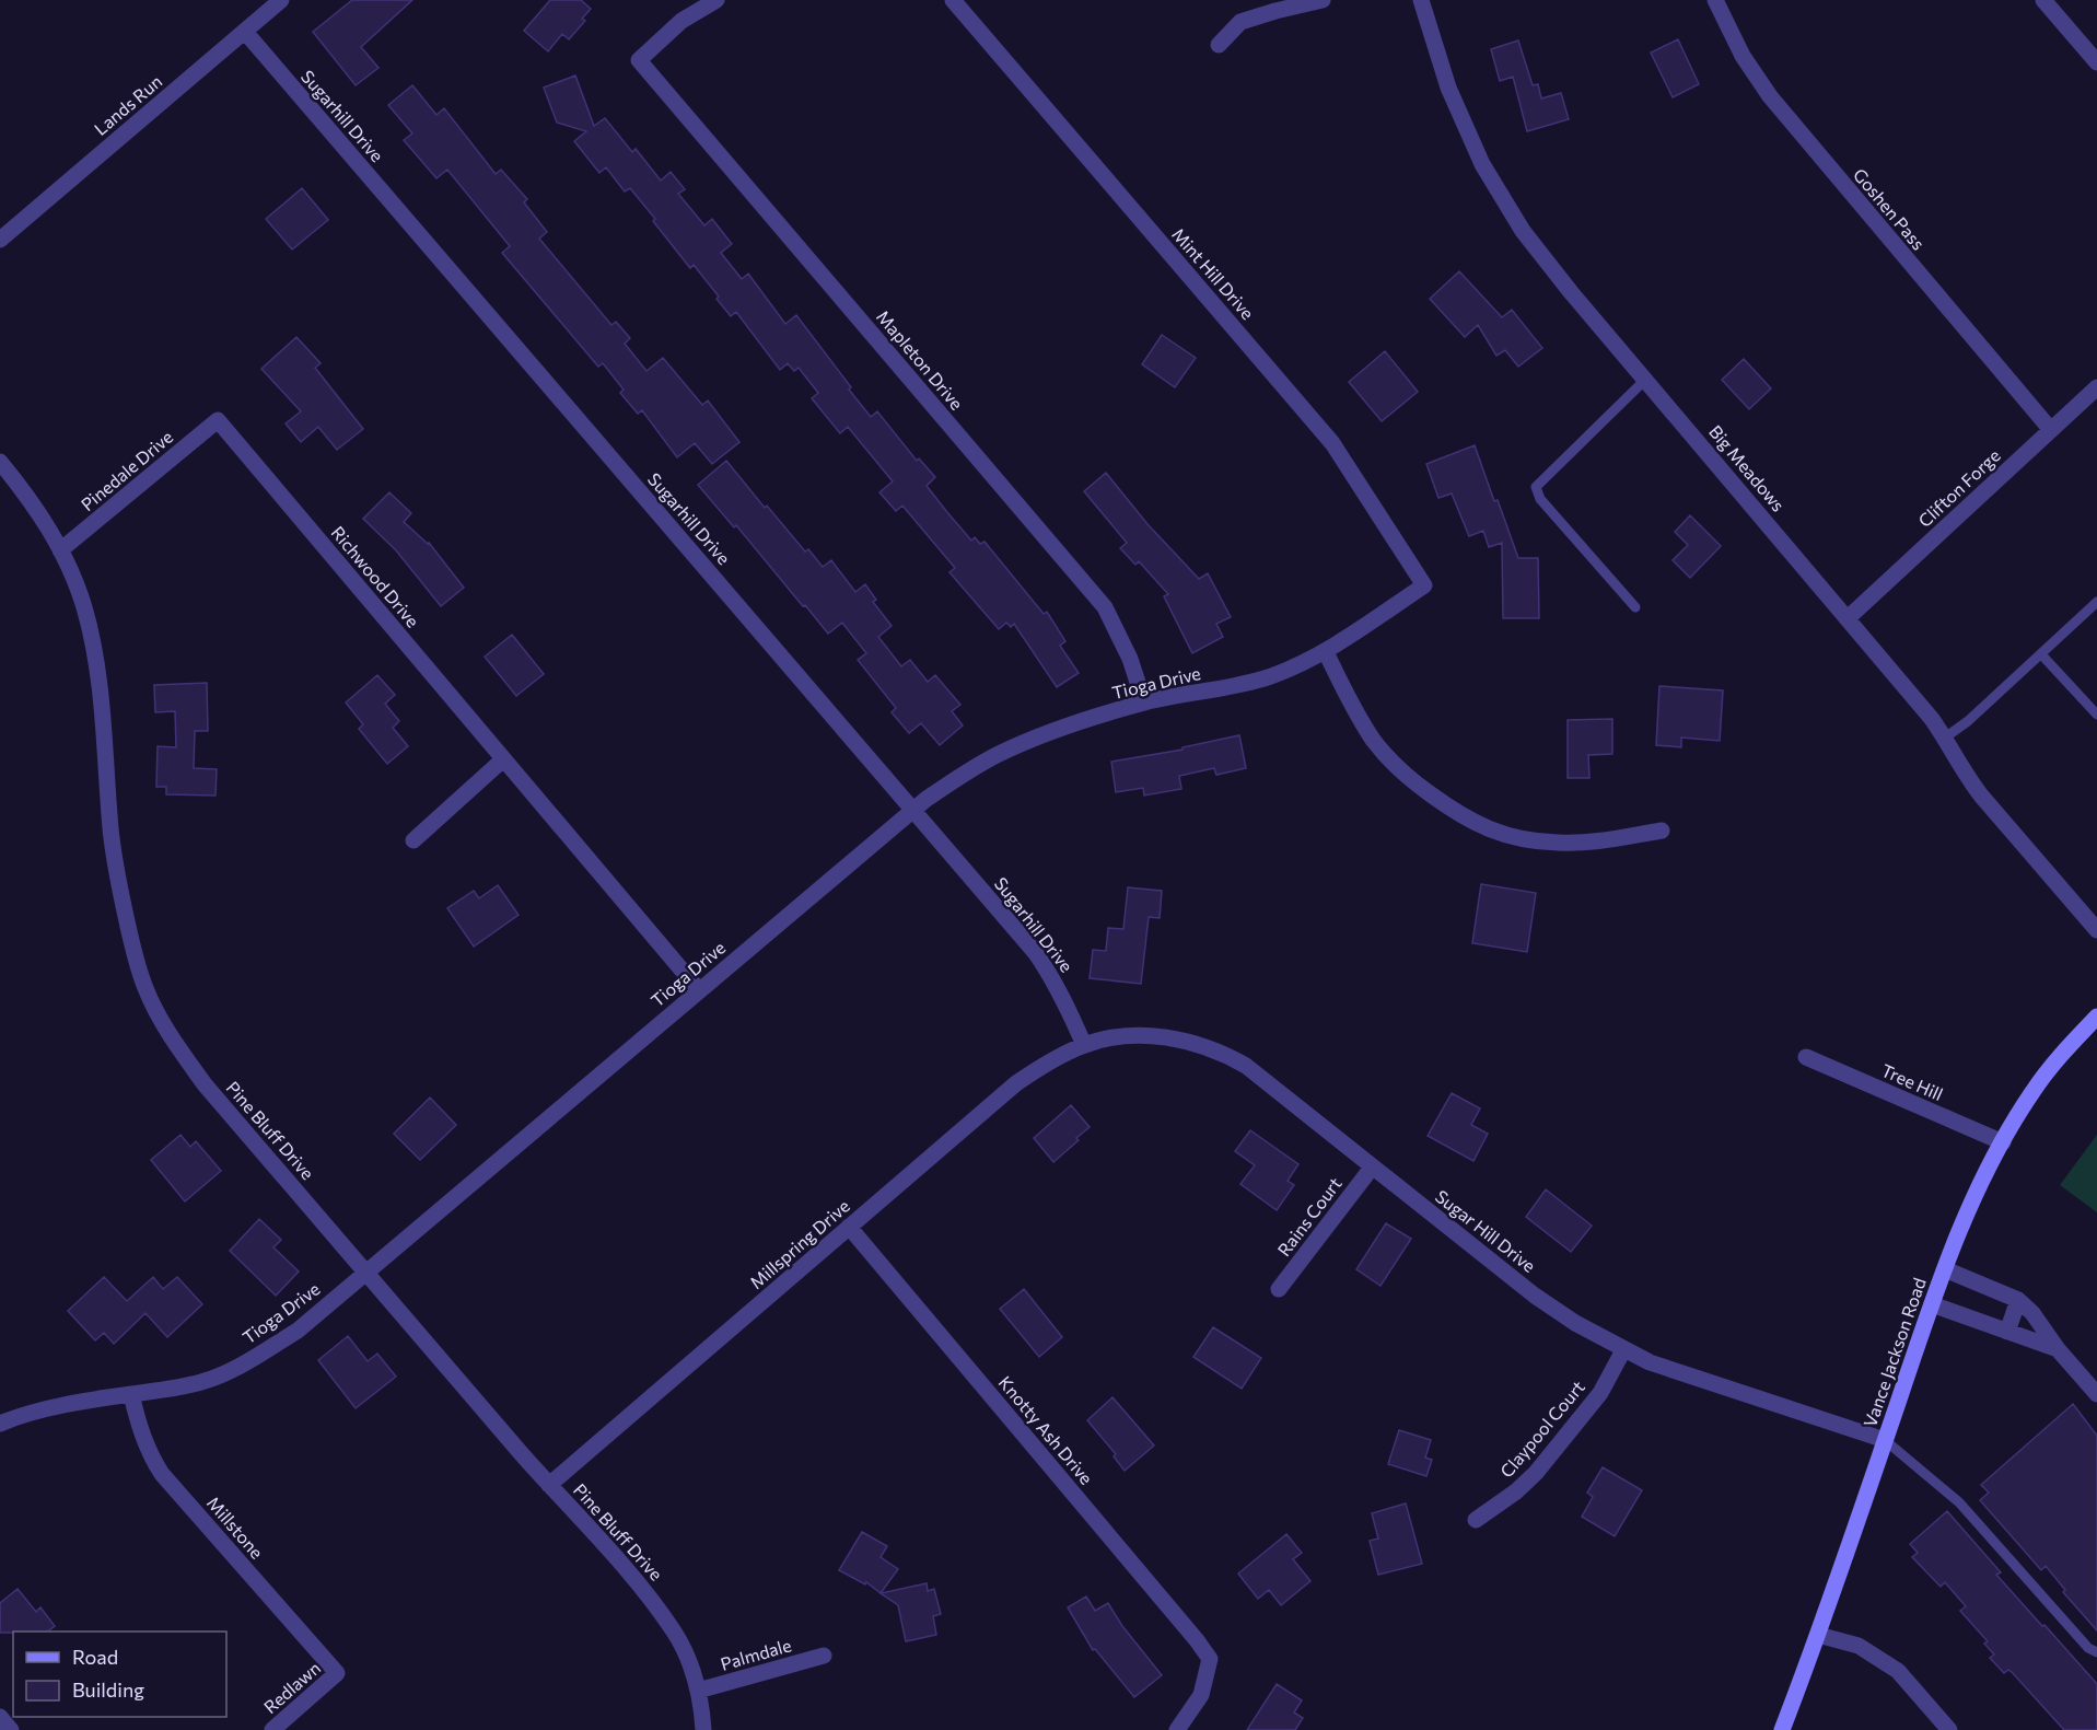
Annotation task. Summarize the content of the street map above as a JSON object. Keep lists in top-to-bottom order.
{
  "streets": {
    "main road": ["Vance Jackson Road"],
    "street": [
      "Lands Run",
      "Sugarhill Drive",
      "Goshen Pass",
      "Mint Hill Drive",
      "Mapleton Drive",
      "Big Meadows",
      "Pinedale Drive",
      "Clifton Forge",
      "Richwood Drive",
      "Tioga Drive",
      "Tree Hill",
      "Pine Bluff Drive",
      "Rains Court",
      "Sugar Hill Drive",
      "Millspring Drive",
      "Claypool Court",
      "Knotty Ash Drive",
      "Millstone",
      "Palmdale",
      "Redlawn"
    ]
  },
  "crossings": [
    ["Lands Run", "Sugarhill Drive"],
    ["Sugarhill Drive", "Tioga Drive"],
    ["Sugarhill Drive", "Sugar Hill Drive"],
    ["Sugarhill Drive", "Millspring Drive"],
    ["Goshen Pass", "Clifton Forge"],
    ["Mint Hill Drive", "Tioga Drive"],
    ["Mapleton Drive", "Tioga Drive"],
    ["Big Meadows", "Clifton Forge"],
    ["Pinedale Drive", "Richwood Drive"],
    ["Pinedale Drive", "Pine Bluff Drive"],
    ["Richwood Drive", "Tioga Drive"],
    ["Tioga Drive", "Pine Bluff Drive"],
    ["Tioga Drive", "Millstone"],
    ["Tree Hill", "Vance Jackson Road"],
    ["Pine Bluff Drive", "Millspring Drive"],
    ["Pine Bluff Drive", "Palmdale"],
    ["Rains Court", "Sugar Hill Drive"],
    ["Sugar Hill Drive", "Millspring Drive"],
    ["Sugar Hill Drive", "Vance Jackson Road"],
    ["Sugar Hill Drive", "Claypool Court"],
    ["Millspring Drive", "Knotty Ash Drive"],
    ["Millstone", "Redlawn"]
  ],
  "legend": ["Road", "Building"]
}
